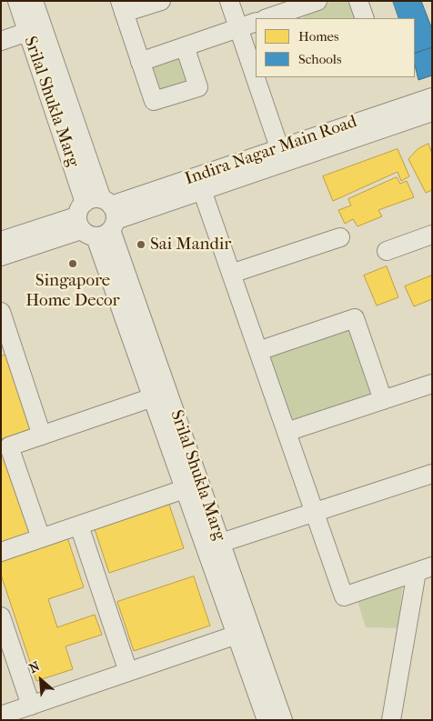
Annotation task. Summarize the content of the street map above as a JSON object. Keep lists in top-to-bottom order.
{
  "streets": {
    "street": ["Srilal Shukla Marg", "Indira Nagar Main Road"]
  },
  "crossings": [
    ["Srilal Shukla Marg", "Indira Nagar Main Road"]
  ],
  "places": ["Sai Mandir", "Singapore Home Decor"],
  "legend": ["Homes", "Schools"],
  "north": "top left"
}
